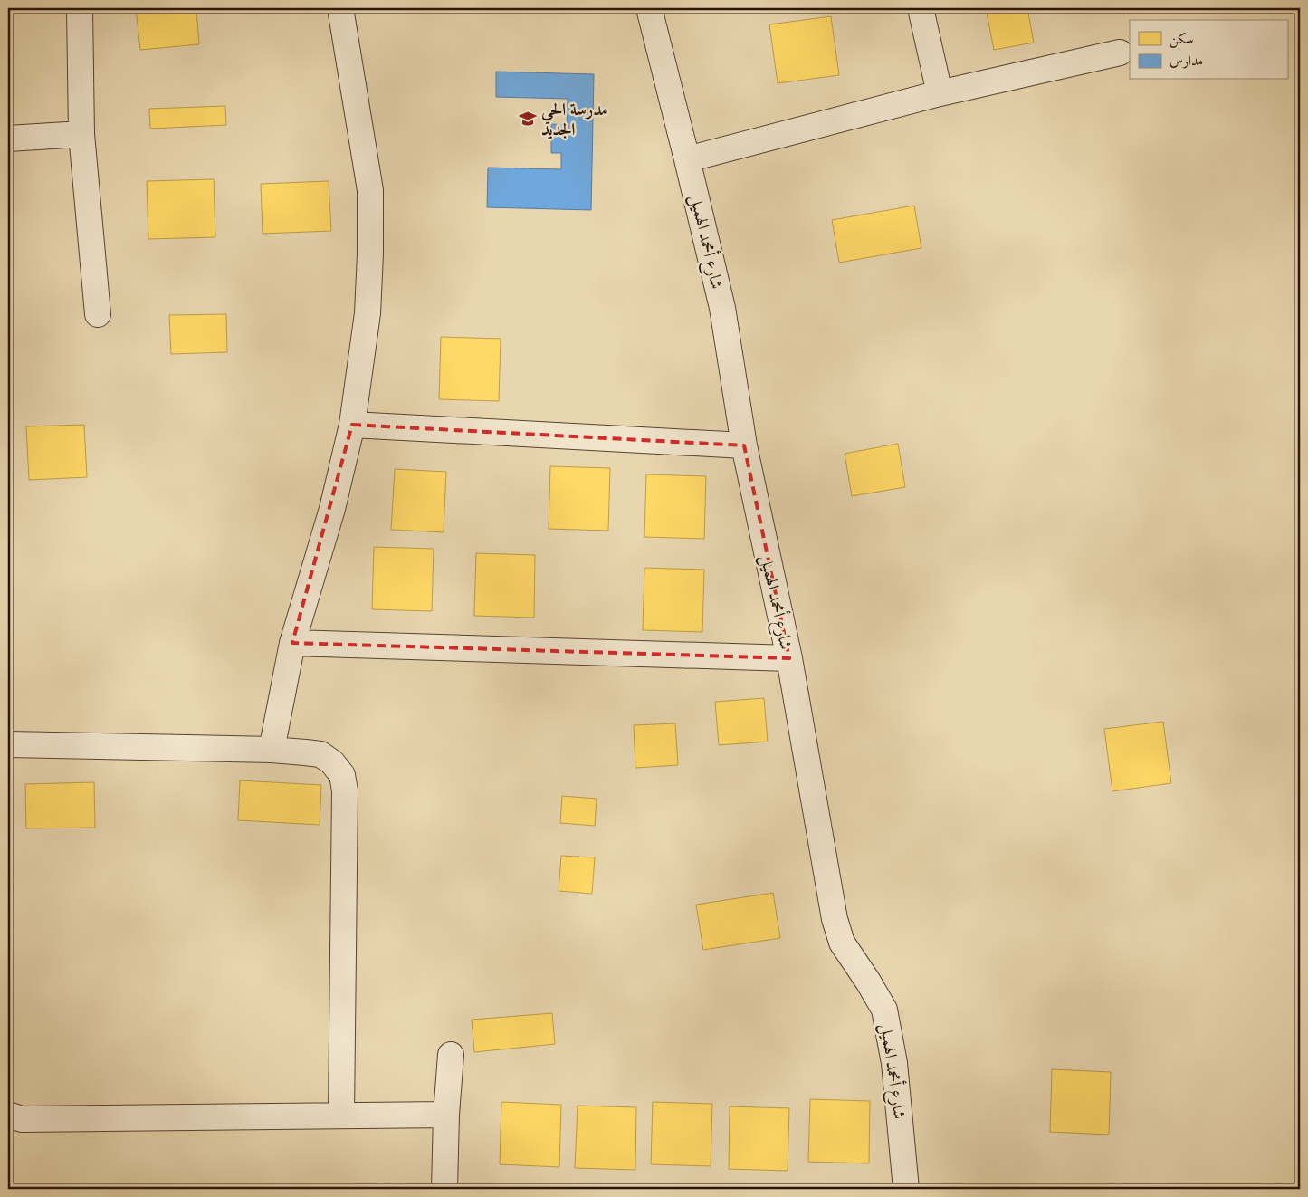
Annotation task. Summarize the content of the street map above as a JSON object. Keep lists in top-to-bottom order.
{
  "streets": {
    "street": ["شارع أمحمد الهميل"]
  },
  "places": {
    "school or university": ["مدرسة الحي الجديد"]
  },
  "legend": ["سكن", "مدارس"]
}
